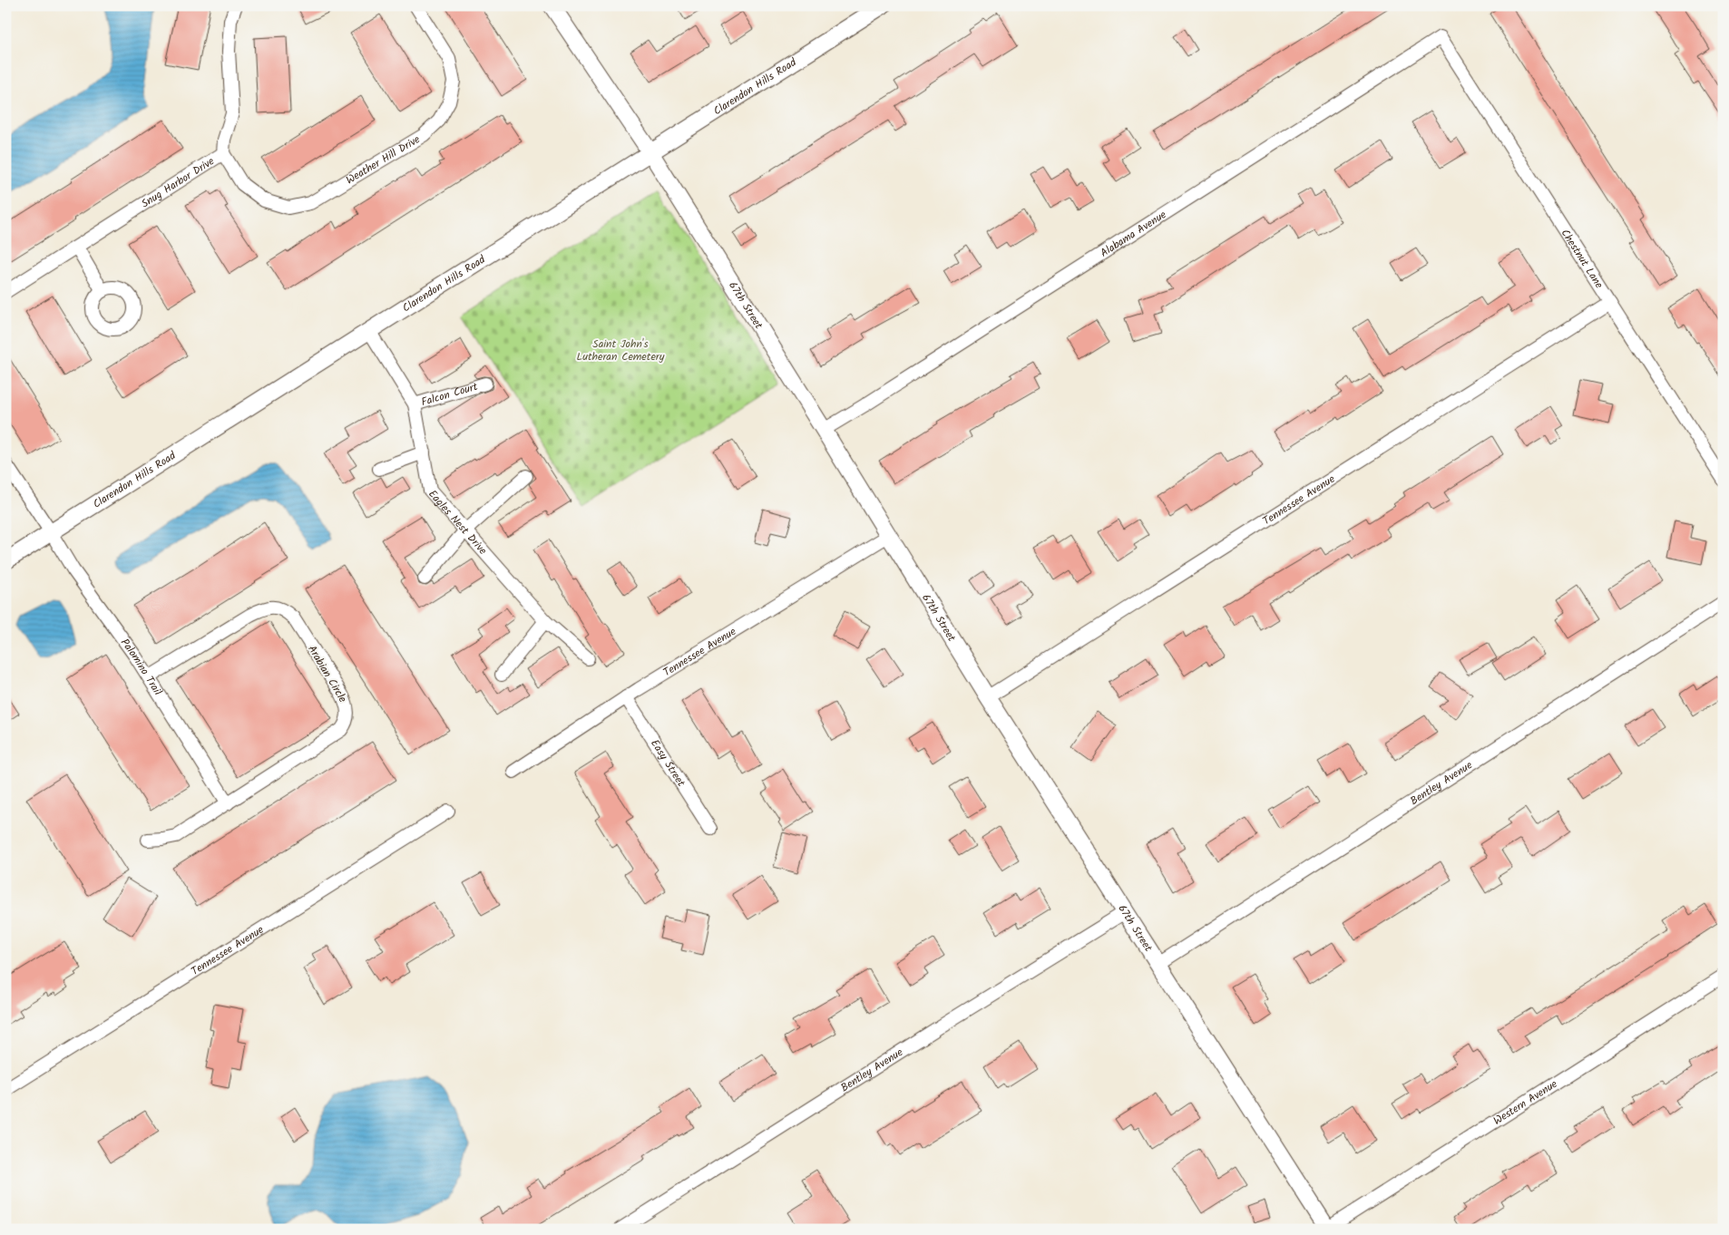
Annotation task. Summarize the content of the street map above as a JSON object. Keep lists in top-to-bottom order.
{
  "streets": {
    "street": [
      "Clarendon Hills Road",
      "Weather Hill Drive",
      "Snug Harbor Drive",
      "Alabama Avenue",
      "Chestnut Lane",
      "67th Street",
      "Falcon Court",
      "Tennessee Avenue",
      "Eagles Nest Drive",
      "Palomino Trail",
      "Arabian Circle",
      "Easy Street",
      "Bentley Avenue",
      "Western Avenue"
    ]
  },
  "crossings": [
    ["Clarendon Hills Road", "67th Street"],
    ["Clarendon Hills Road", "Eagles Nest Drive"],
    ["Clarendon Hills Road", "Palomino Trail"],
    ["Weather Hill Drive", "Snug Harbor Drive"],
    ["Alabama Avenue", "Chestnut Lane"],
    ["Alabama Avenue", "67th Street"],
    ["Chestnut Lane", "Tennessee Avenue"],
    ["67th Street", "Tennessee Avenue"],
    ["67th Street", "Bentley Avenue"],
    ["67th Street", "Western Avenue"],
    ["Falcon Court", "Eagles Nest Drive"],
    ["Tennessee Avenue", "Easy Street"],
    ["Palomino Trail", "Arabian Circle"]
  ],
  "parks": ["Saint John's Lutheran Cemetery"]
}
